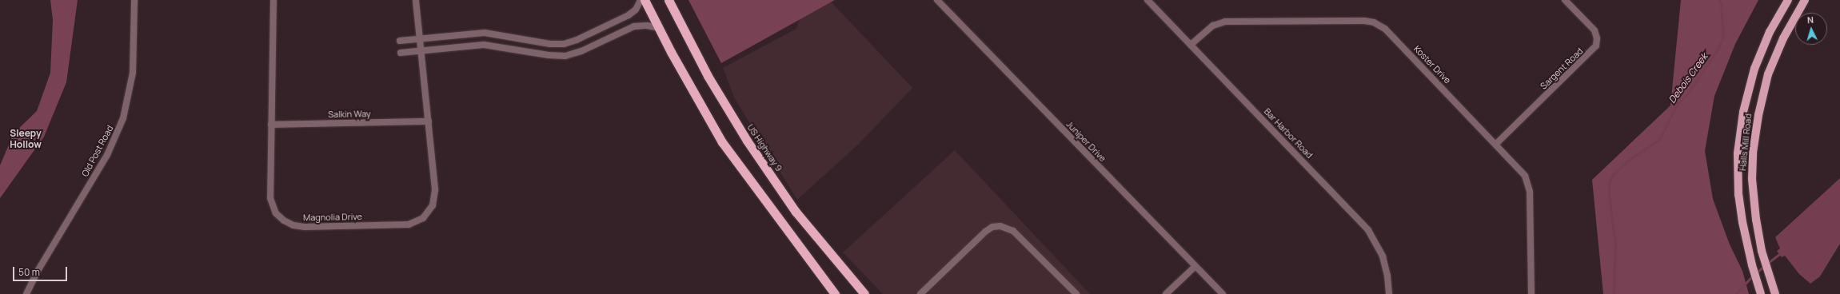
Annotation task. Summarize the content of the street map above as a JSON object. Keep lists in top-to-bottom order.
{
  "streets": {
    "highway": ["US Highway 9"],
    "main road": ["Halls Mill Road"],
    "street": [
      "Koster Drive",
      "Sargent Road",
      "Salkin Way",
      "Bar Harbor Road",
      "Juniper Drive",
      "Old Post Road",
      "Magnolia Drive"
    ]
  },
  "crossings": [
    ["Koster Drive", "Sargent Road"],
    ["Koster Drive", "Bar Harbor Road"],
    ["Salkin Way", "Magnolia Drive"]
  ],
  "districts": ["Sleepy Hollow"],
  "water": ["Debois Creek"],
  "scale_bar": "50 m",
  "north": "top"
}
